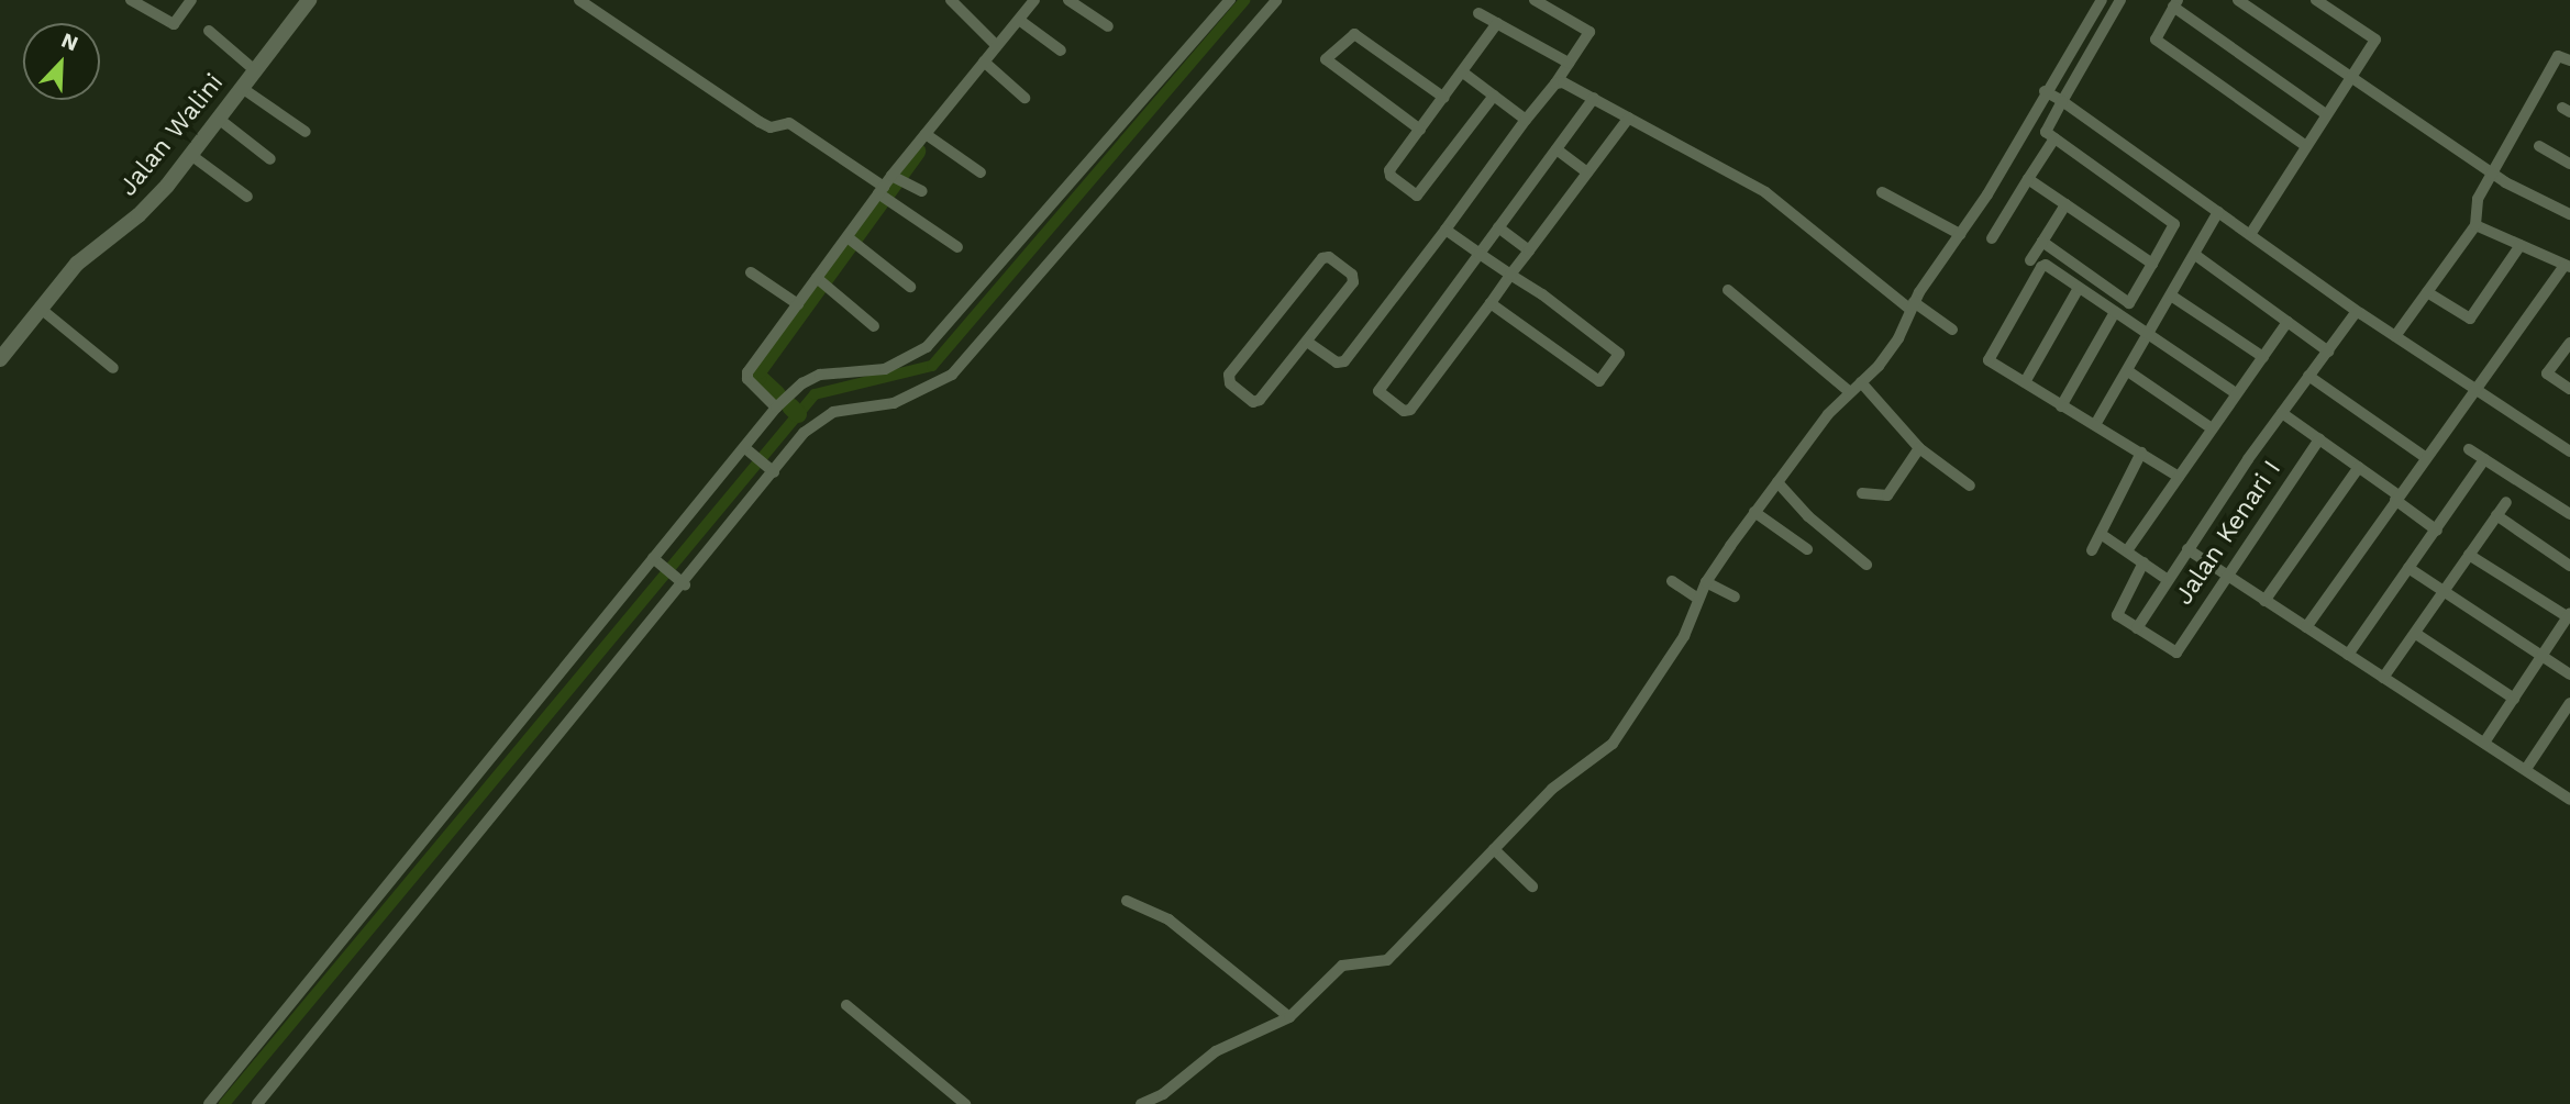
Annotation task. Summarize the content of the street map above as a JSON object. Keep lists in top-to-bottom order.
{
  "streets": {
    "street": ["Jalan Walini", "Jalan Kenari I"]
  },
  "north": "top right"
}
